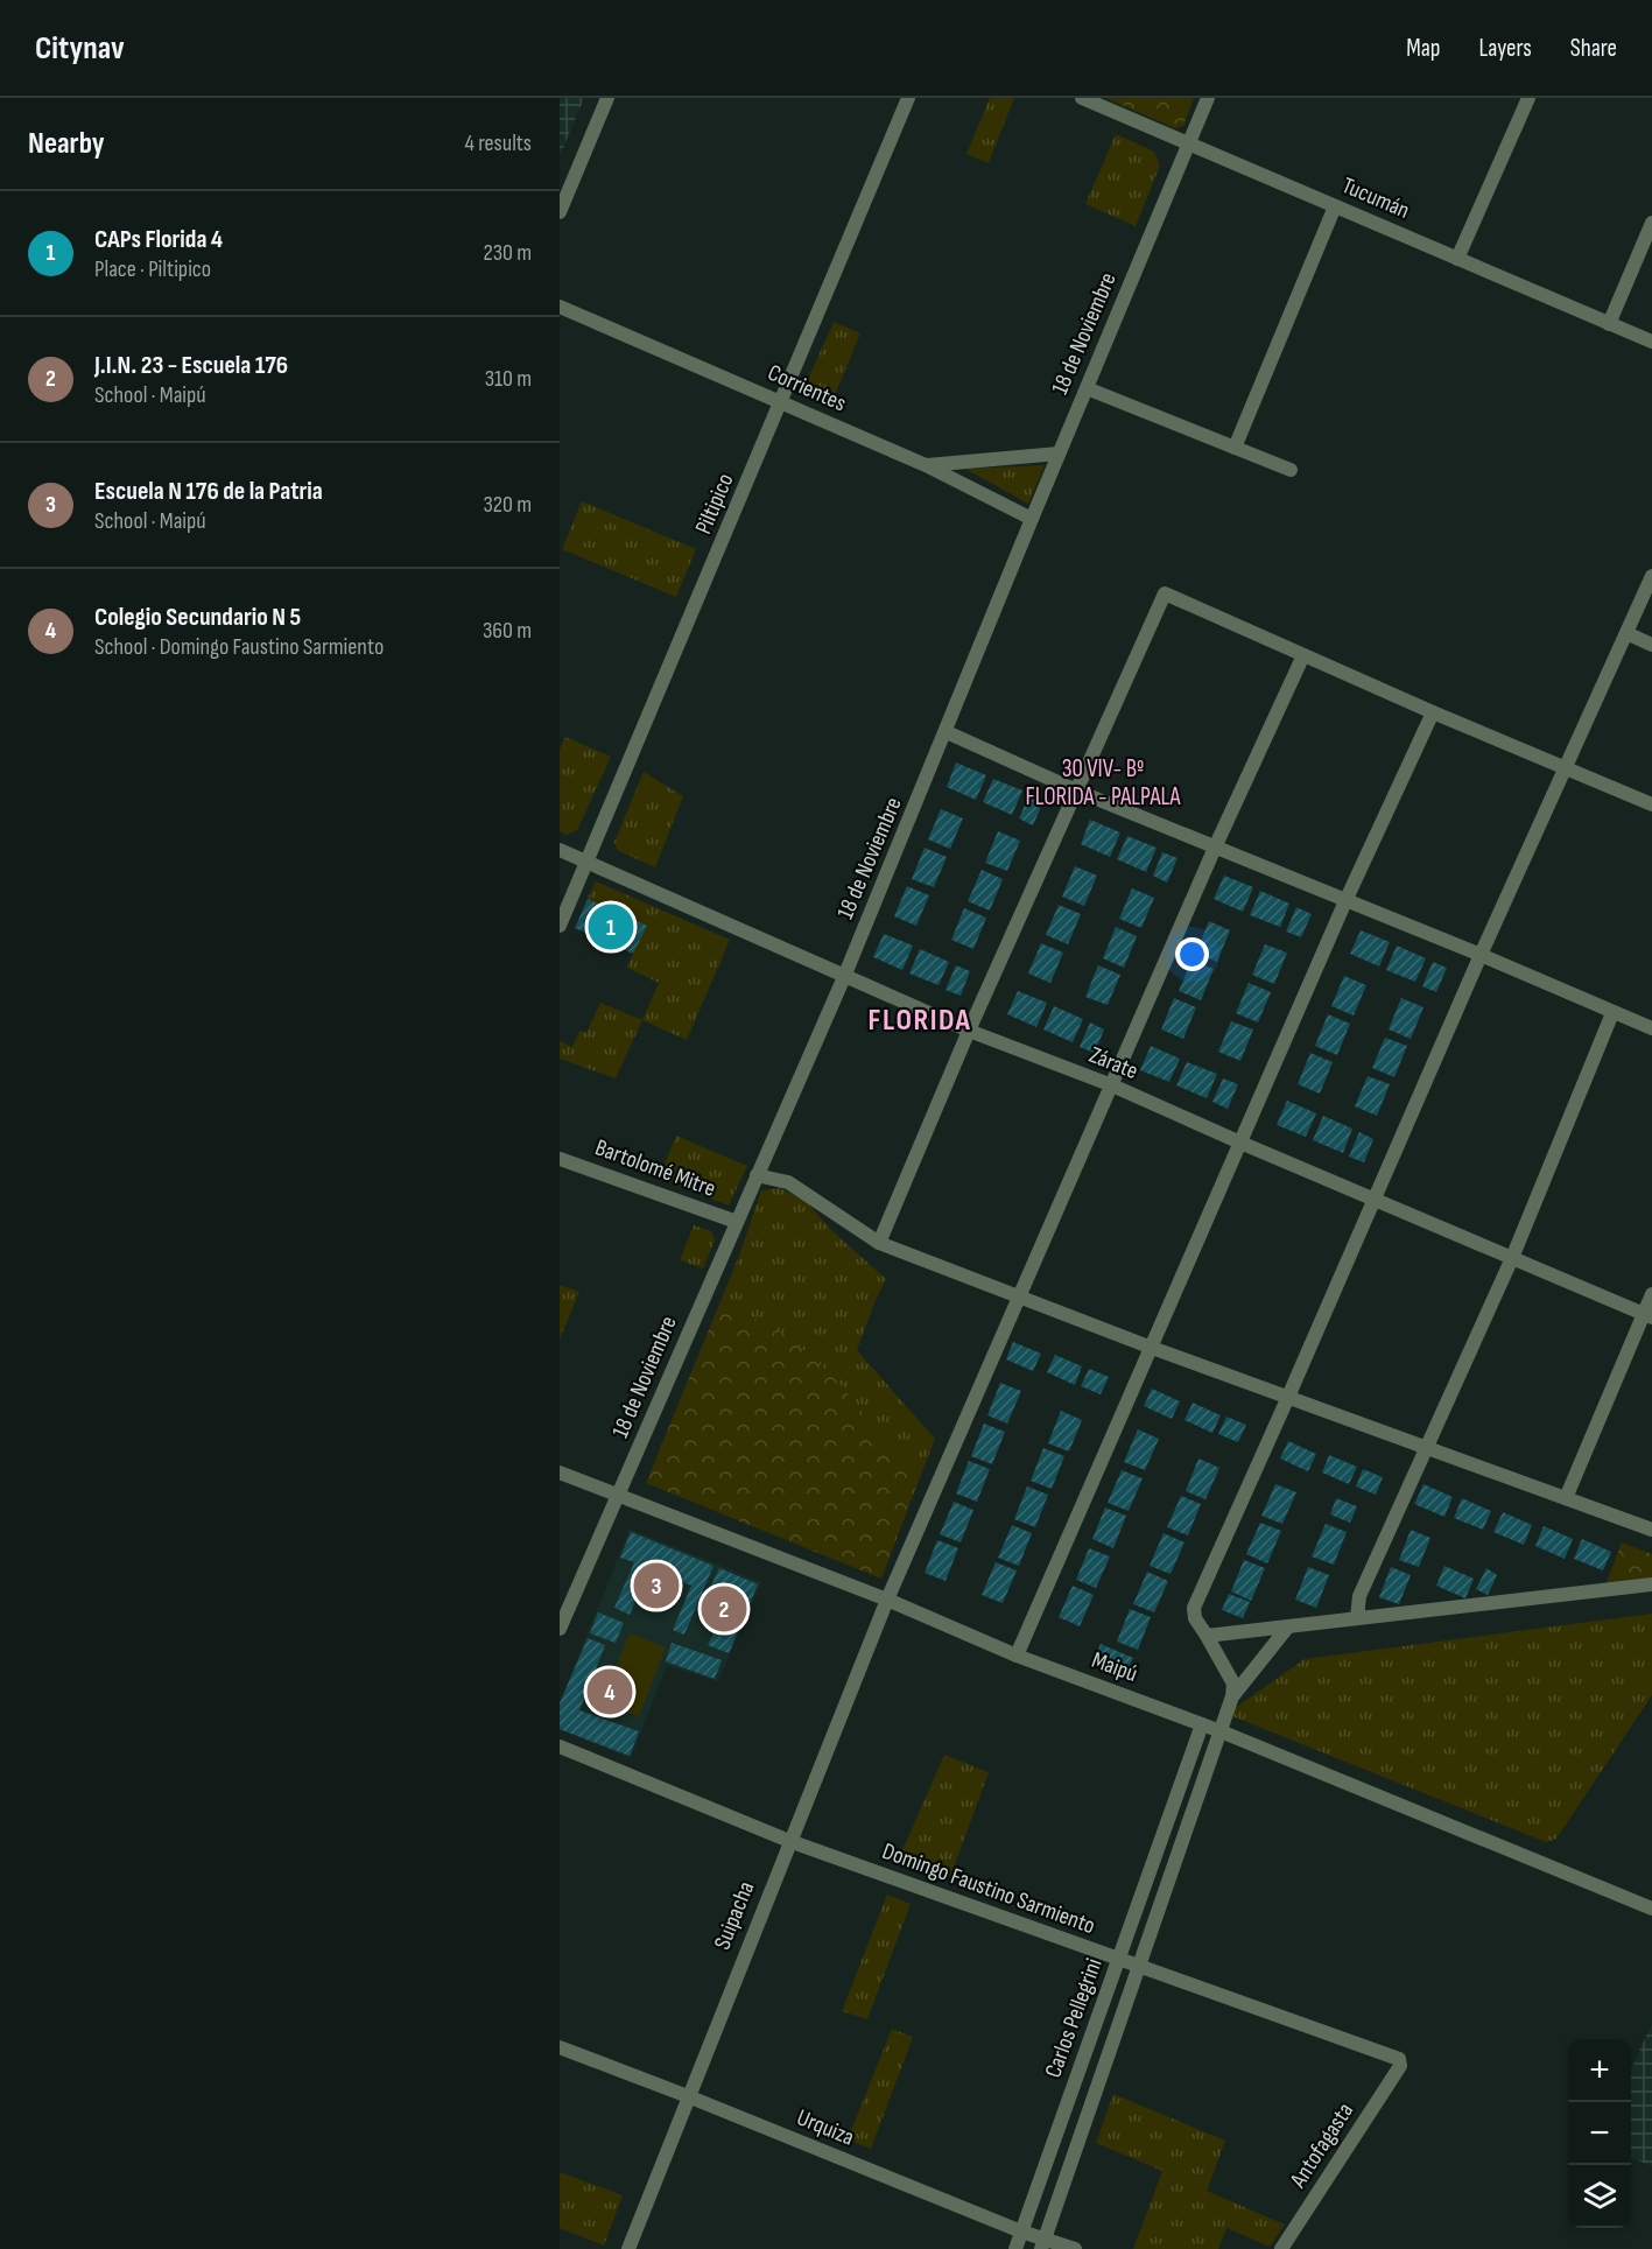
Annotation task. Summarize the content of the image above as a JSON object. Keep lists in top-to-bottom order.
{
  "streets": {
    "street": [
      "Tucumán",
      "18 de Noviembre",
      "Corrientes",
      "Piltipico",
      "Zárate",
      "Bartolomé Mitre",
      "Maipú",
      "Domingo Faustino Sarmiento",
      "Suipacha",
      "Carlos Pellegrini",
      "Urquiza",
      "Antofagasta"
    ]
  },
  "crossings": [
    ["Tucumán", "18 de Noviembre"],
    ["18 de Noviembre", "Corrientes"],
    ["18 de Noviembre", "Zárate"],
    ["18 de Noviembre", "Bartolomé Mitre"],
    ["18 de Noviembre", "Maipú"],
    ["Corrientes", "Piltipico"],
    ["Piltipico", "Zárate"],
    ["Zárate", "Suipacha"],
    ["Maipú", "Suipacha"],
    ["Maipú", "Carlos Pellegrini"],
    ["Domingo Faustino Sarmiento", "Suipacha"],
    ["Domingo Faustino Sarmiento", "Carlos Pellegrini"],
    ["Domingo Faustino Sarmiento", "Antofagasta"],
    ["Suipacha", "Urquiza"],
    ["Carlos Pellegrini", "Urquiza"]
  ],
  "districts": ["30 VIV- Bº FLORIDA - PALPALA", "FLORIDA"],
  "page": {
    "header": "Citynav",
    "nav": ["Map", "Layers", "Share"],
    "heading": ["Nearby", "4 results"],
    "list": [
      {
        "mark": "1",
        "name": "CAPs Florida 4",
        "note": "Place · Piltipico",
        "value": "230 m"
      },
      {
        "mark": "2",
        "name": "J.I.N. 23 - Escuela 176",
        "note": "School · Maipú",
        "value": "310 m"
      },
      {
        "mark": "3",
        "name": "Escuela N 176 de la Patria",
        "note": "School · Maipú",
        "value": "320 m"
      },
      {
        "mark": "4",
        "name": "Colegio Secundario N 5",
        "note": "School · Domingo Faustino Sarmiento",
        "value": "360 m"
      }
    ],
    "pins": [
      "1",
      "3",
      "2",
      "4"
    ],
    "map_buttons": ["+", "−"]
  }
}
